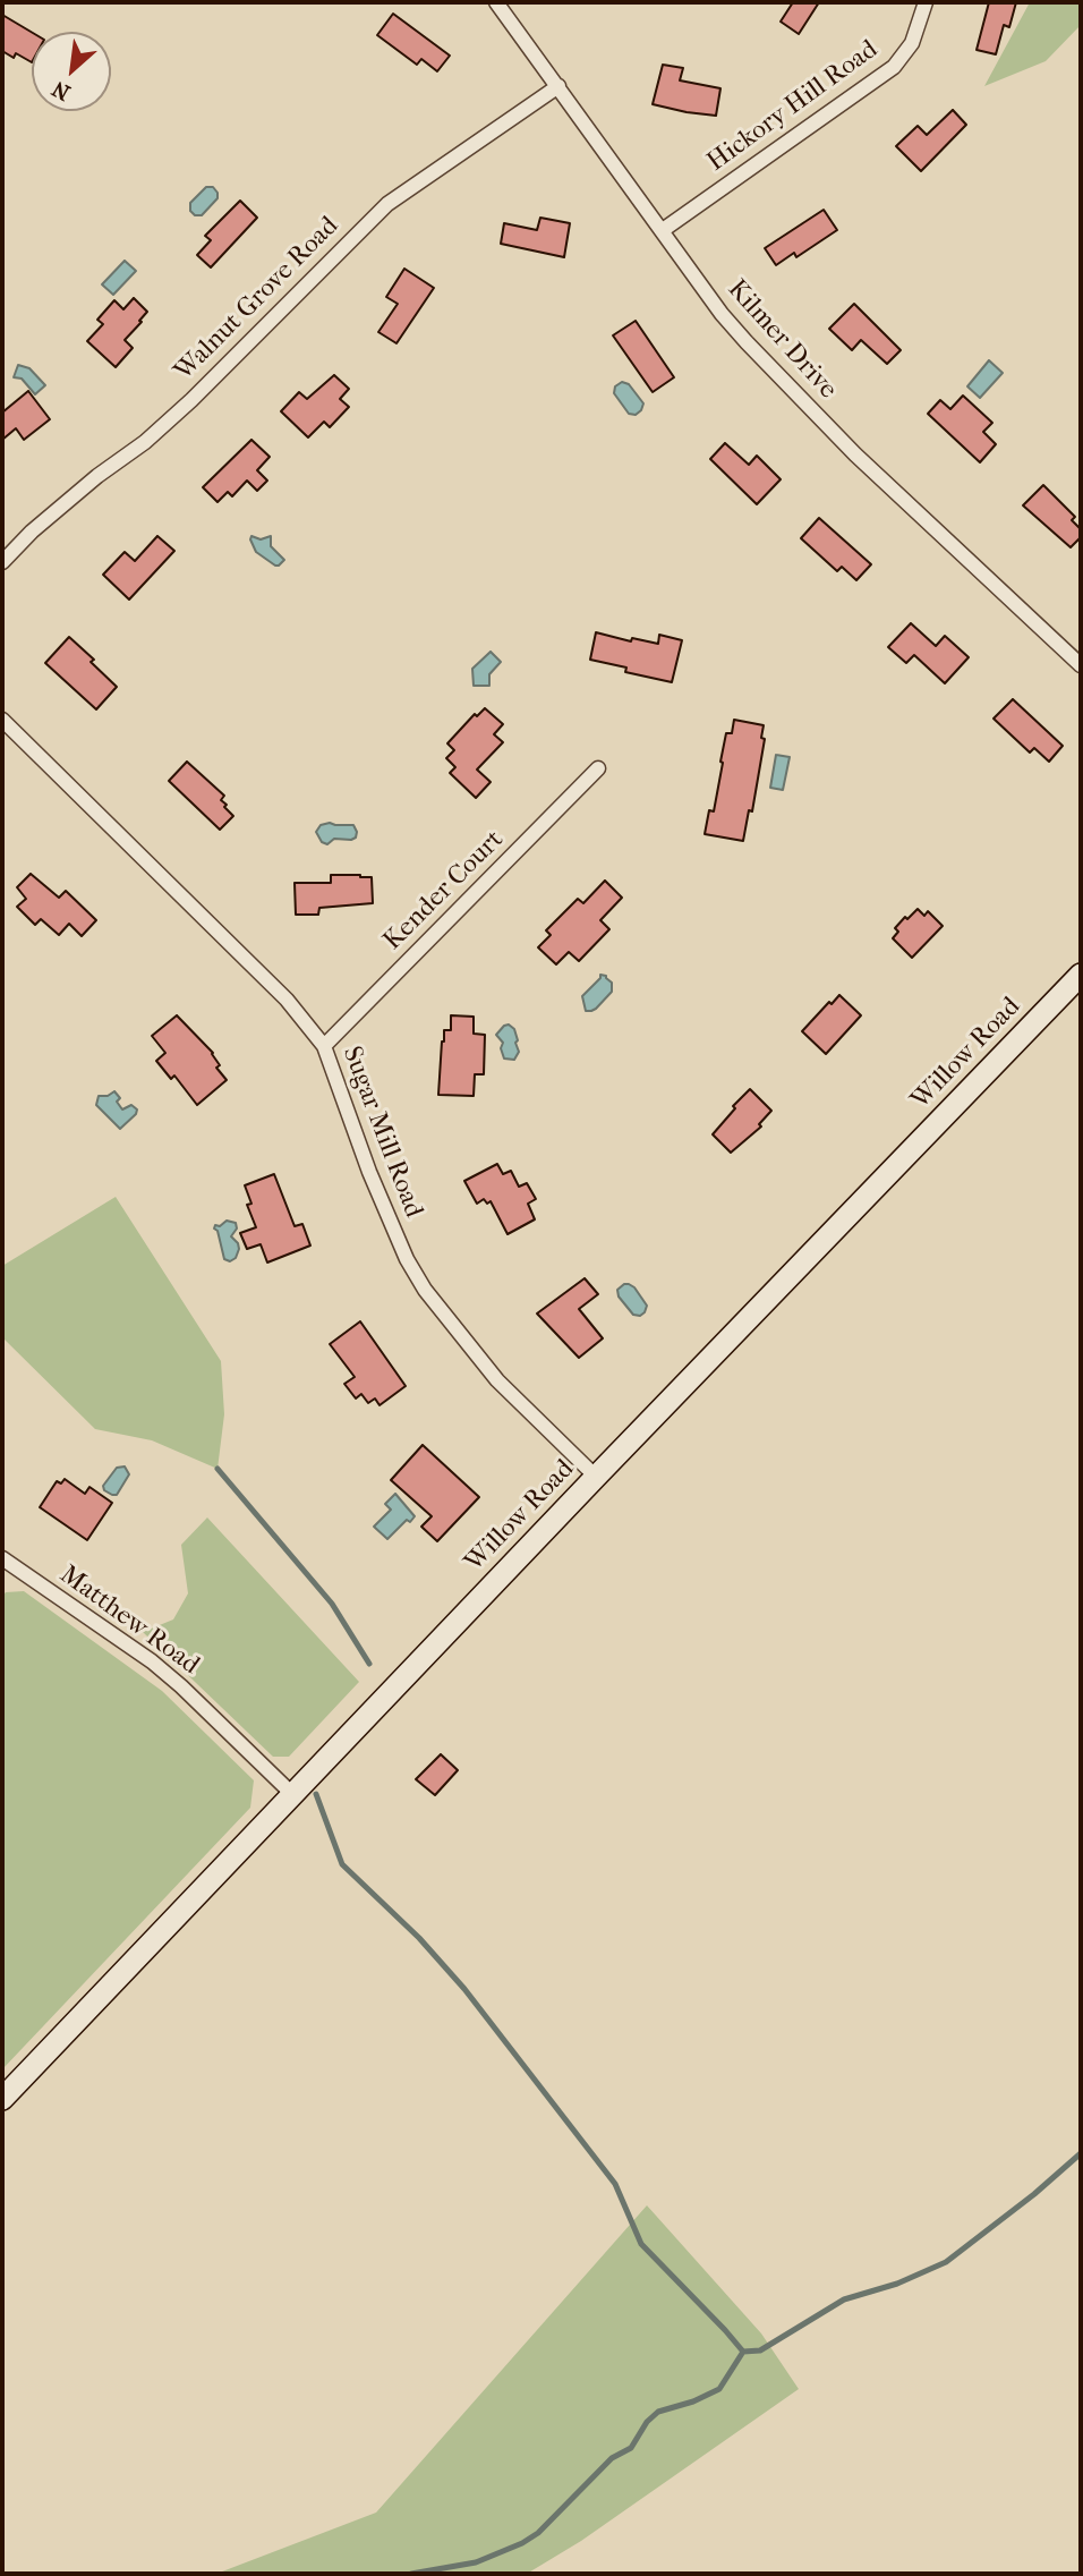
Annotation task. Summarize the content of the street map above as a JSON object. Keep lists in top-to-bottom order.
{
  "streets": {
    "street": [
      "Hickory Hill Road",
      "Walnut Grove Road",
      "Kilmer Drive",
      "Kender Court",
      "Willow Road",
      "Sugar Mill Road",
      "Matthew Road"
    ]
  },
  "crossings": [
    ["Hickory Hill Road", "Kilmer Drive"],
    ["Walnut Grove Road", "Kilmer Drive"],
    ["Kender Court", "Sugar Mill Road"],
    ["Willow Road", "Sugar Mill Road"],
    ["Willow Road", "Matthew Road"]
  ],
  "north": "bottom left"
}
